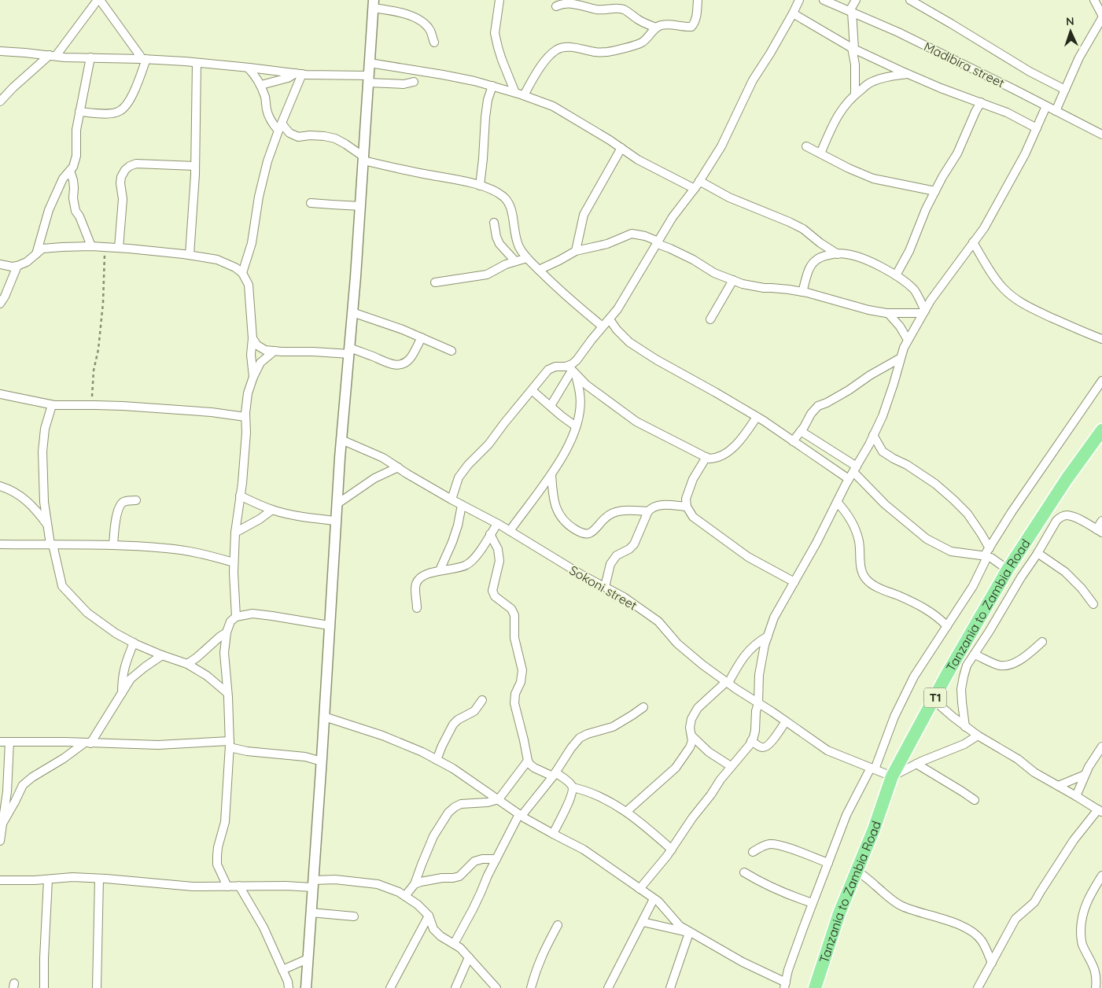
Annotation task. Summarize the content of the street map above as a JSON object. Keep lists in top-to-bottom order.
{
  "streets": {
    "highway": ["Tanzania to Zambia Road", "T1"],
    "street": ["Madibira street", "Sokoni street"]
  },
  "crossings": [
    ["Sokoni street", "Tanzania to Zambia Road"]
  ],
  "north": "top"
}
